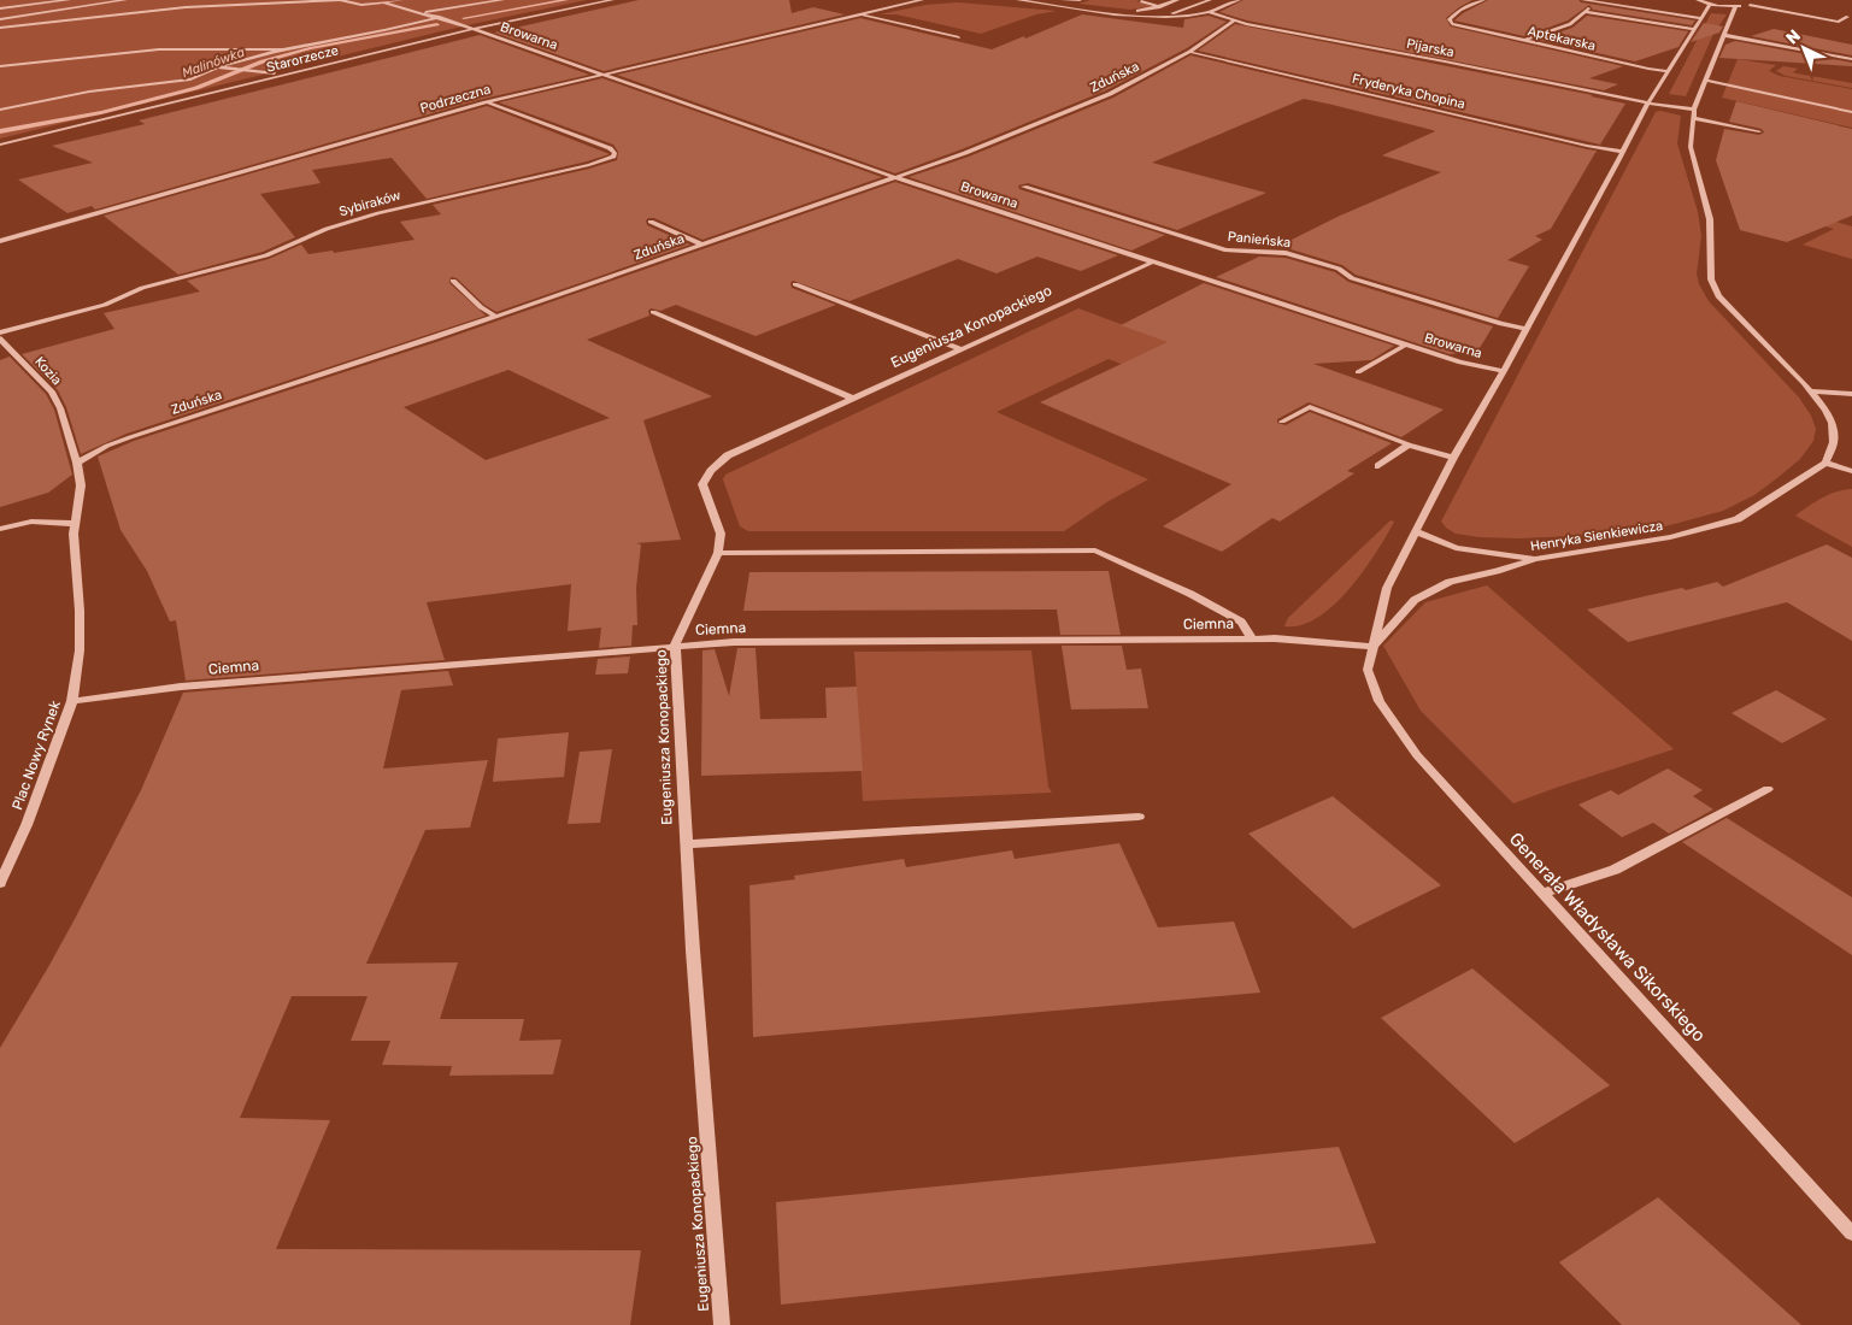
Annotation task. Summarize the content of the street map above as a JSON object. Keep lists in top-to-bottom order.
{
  "streets": {
    "street": [
      "Browarna",
      "Aptekarska",
      "Pijarska",
      "Starorzecze",
      "Zduńska",
      "Fryderyka Chopina",
      "Podrzeczna",
      "Sybiraków",
      "Panieńska",
      "Eugeniusza Konopackiego",
      "Kozia",
      "Henryka Sienkiewicza",
      "Ciemna",
      "Plac Nowy Rynek",
      "Generała Władysława Sikorskiego"
    ]
  },
  "crossings": [
    ["Browarna", "Starorzecze"],
    ["Browarna", "Zduńska"],
    ["Browarna", "Podrzeczna"],
    ["Browarna", "Eugeniusza Konopackiego"],
    ["Pijarska", "Zduńska"],
    ["Zduńska", "Fryderyka Chopina"],
    ["Zduńska", "Kozia"],
    ["Zduńska", "Plac Nowy Rynek"],
    ["Podrzeczna", "Sybiraków"],
    ["Eugeniusza Konopackiego", "Ciemna"],
    ["Kozia", "Plac Nowy Rynek"],
    ["Henryka Sienkiewicza", "Ciemna"],
    ["Henryka Sienkiewicza", "Generała Władysława Sikorskiego"],
    ["Ciemna", "Plac Nowy Rynek"],
    ["Ciemna", "Generała Władysława Sikorskiego"]
  ],
  "water": ["Malinówka"],
  "north": "top left"
}
